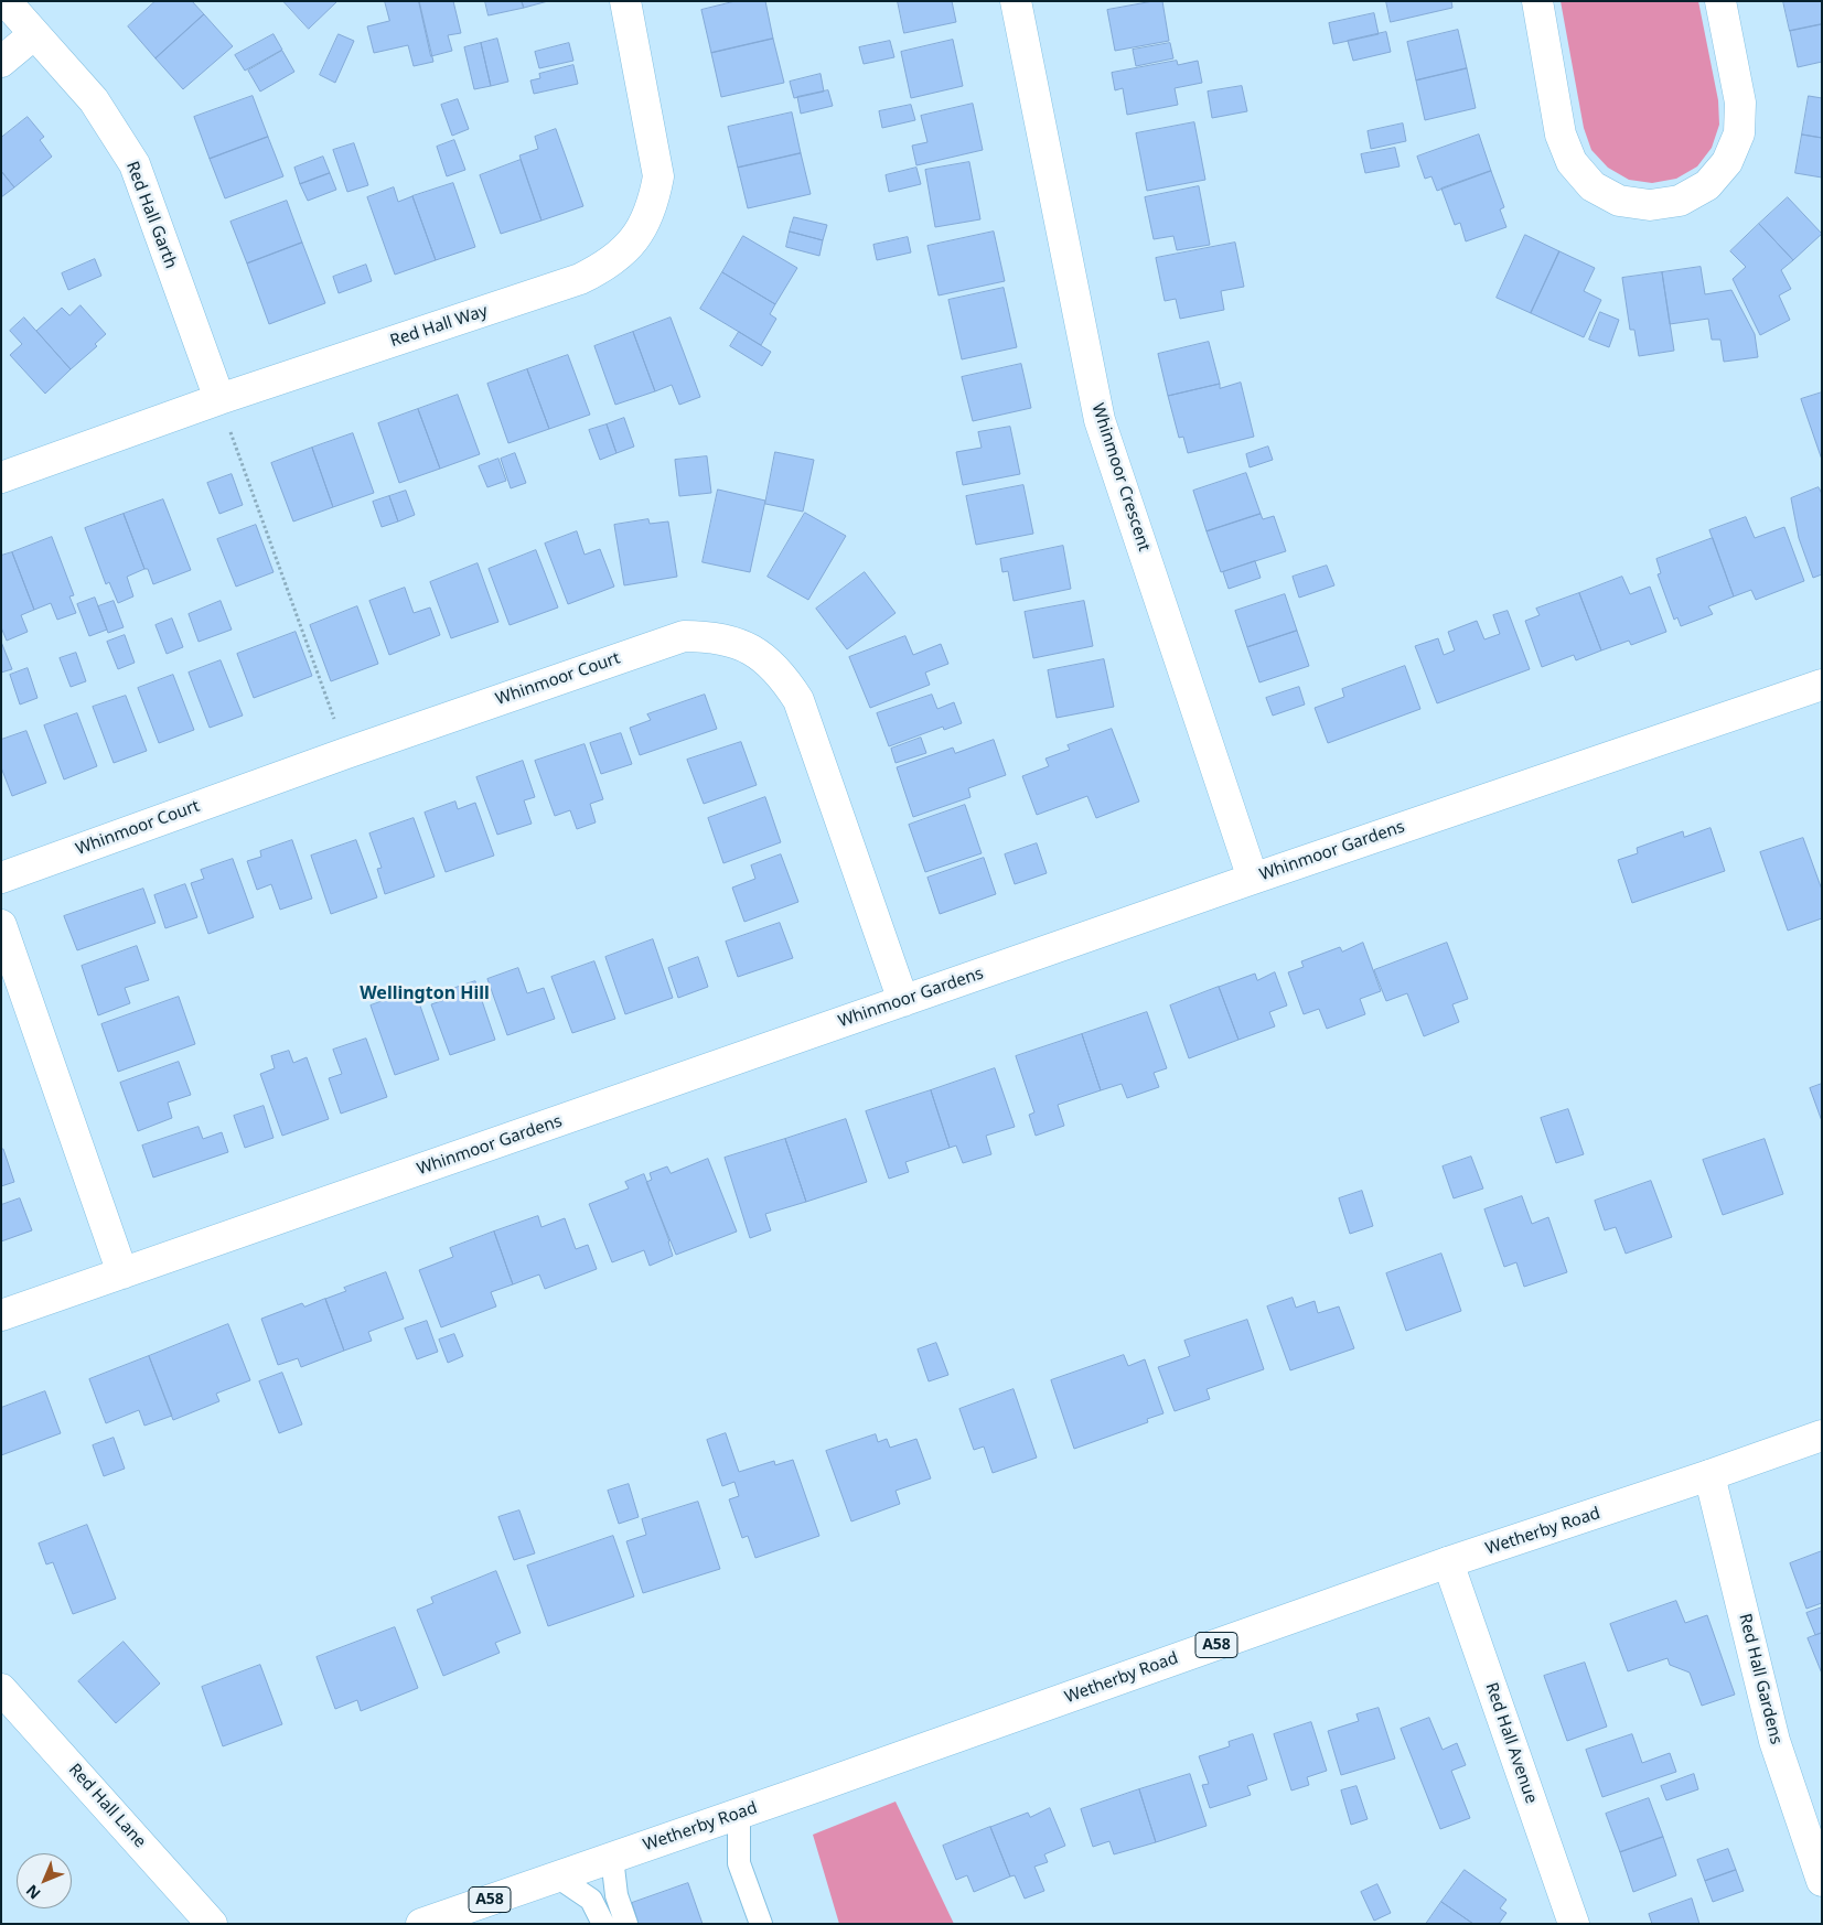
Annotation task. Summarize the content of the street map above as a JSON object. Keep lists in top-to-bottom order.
{
  "streets": {
    "street": [
      "Red Hall Garth",
      "Red Hall Way",
      "Whinmoor Crescent",
      "Whinmoor Court",
      "Whinmoor Gardens",
      "Wetherby Road",
      "A58",
      "Red Hall Gardens",
      "Red Hall Avenue",
      "Red Hall Lane"
    ]
  },
  "crossings": [
    ["Red Hall Garth", "Red Hall Way"],
    ["Whinmoor Crescent", "Whinmoor Gardens"],
    ["Whinmoor Court", "Whinmoor Gardens"],
    ["Wetherby Road", "Red Hall Gardens"],
    ["Wetherby Road", "Red Hall Avenue"]
  ],
  "districts": ["Wellington Hill"],
  "north": "bottom left"
}
